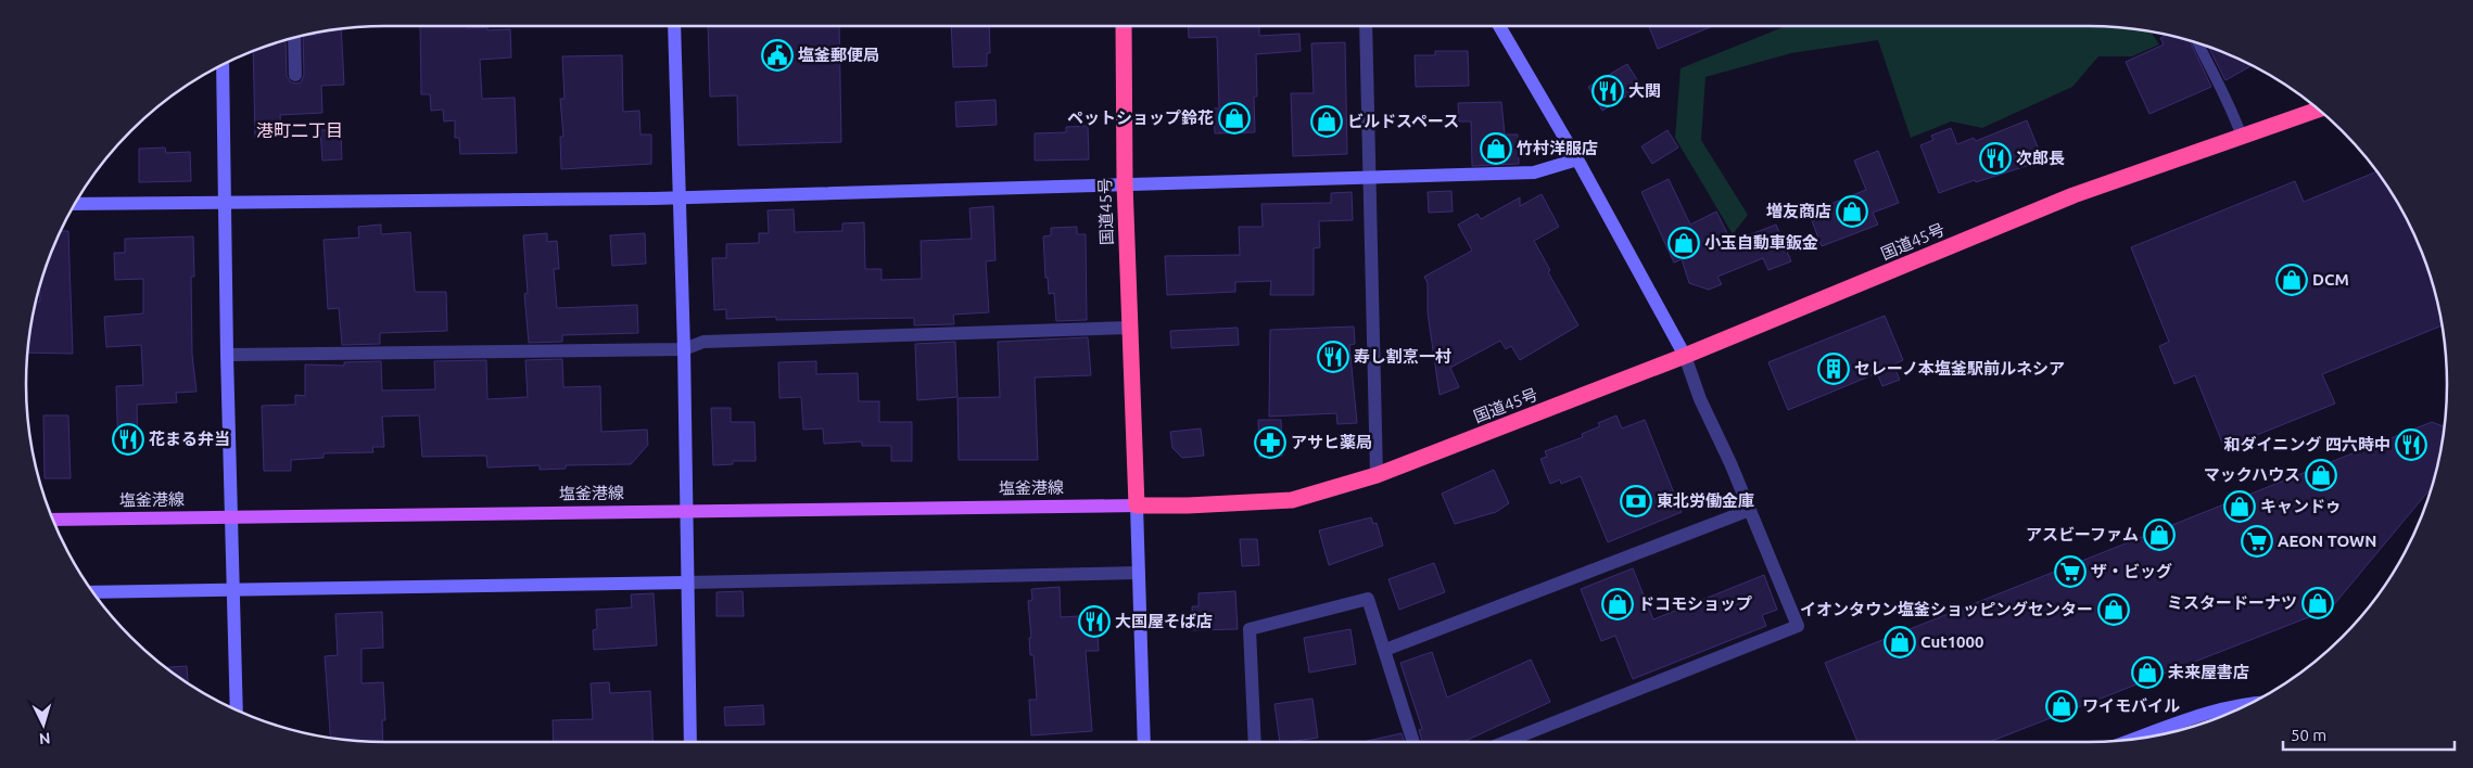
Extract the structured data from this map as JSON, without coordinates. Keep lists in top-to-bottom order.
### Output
{
  "streets": {
    "highway": ["国道45号"],
    "main road": ["塩釜港線"]
  },
  "crossings": [
    ["国道45号", "塩釜港線"]
  ],
  "districts": ["港町二丁目"],
  "places": {
    "public building": ["塩釜郵便局"],
    "restaurant": [
      "大関",
      "次郎長",
      "寿し割烹一村",
      "花まる弁当",
      "和ダイニング 四六時中",
      "大国屋そば店"
    ],
    "shop": [
      "ペットショップ鈴花",
      "ビルドスペース",
      "竹村洋服店",
      "増友商店",
      "小玉自動車鈑金",
      "DCM",
      "マックハウス",
      "キャンドゥ",
      "アスビーファム",
      "ミスタードーナツ",
      "ドコモショップ",
      "イオンタウン塩釜ショッピングセンター",
      "Cut1000",
      "未来屋書店",
      "ワイモバイル"
    ],
    "building": ["セレーノ本塩釜駅前ルネシア"],
    "pharmacy": ["アサヒ薬局"],
    "bank": ["東北労働金庫"],
    "supermarket": ["AEON TOWN", "ザ・ビッグ"]
  },
  "scale_bar": "50 m",
  "north": "bottom"
}
